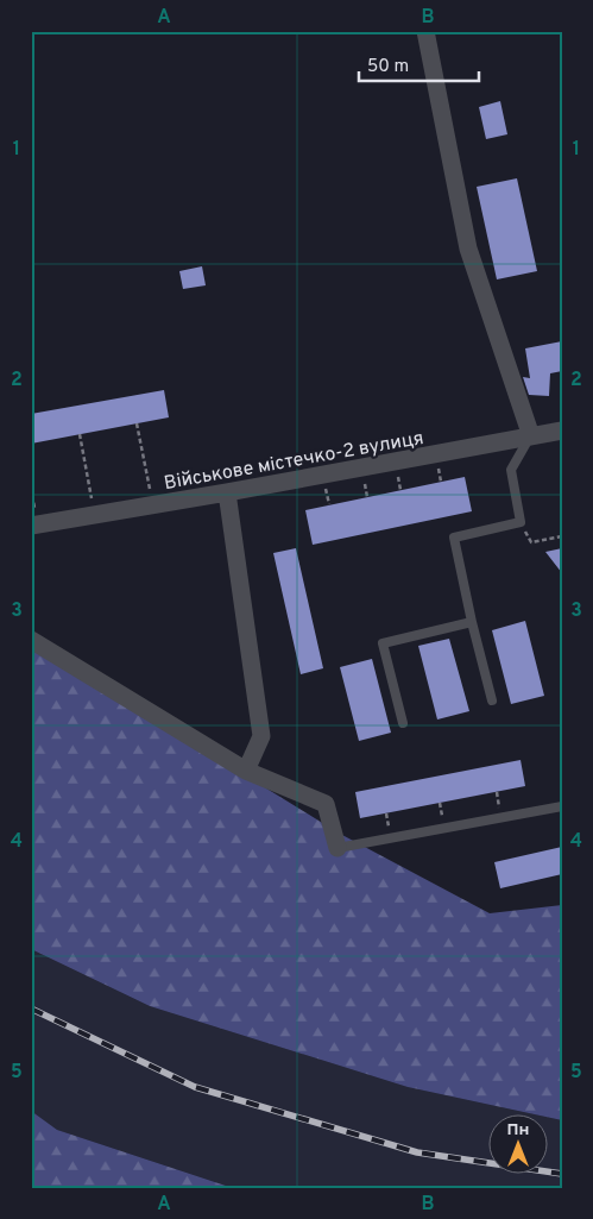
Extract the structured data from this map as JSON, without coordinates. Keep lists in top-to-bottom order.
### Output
{
  "streets": {
    "street": ["Військове містечко-2 вулиця"]
  },
  "scale_bar": "50 m",
  "north": "top",
  "grid": {
    "columns": ["A", "B"],
    "rows": [
      "1",
      "2",
      "3",
      "4",
      "5"
    ]
  }
}
